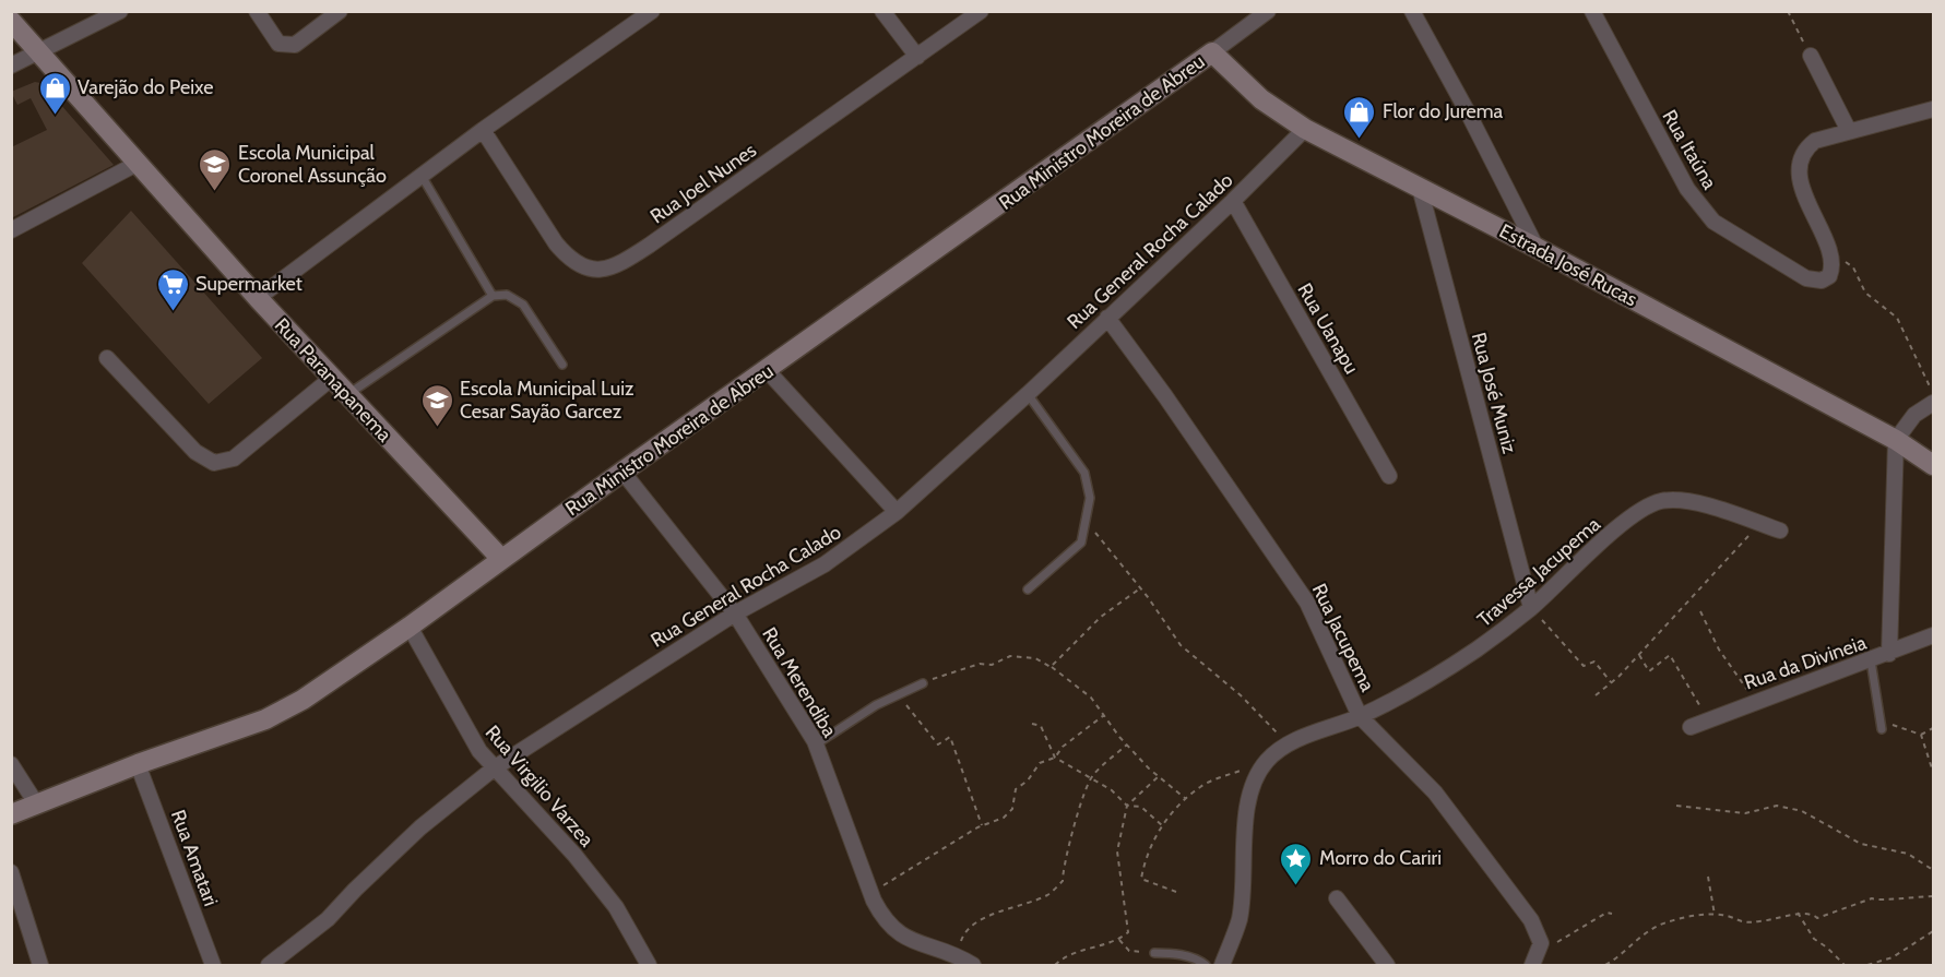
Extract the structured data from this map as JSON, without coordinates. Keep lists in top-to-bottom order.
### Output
{
  "streets": {
    "street": [
      "Rua Ministro Moreira de Abreu",
      "Rua Itaúna",
      "Rua Joel Nunes",
      "Rua General Rocha Calado",
      "Estrada José Rucas",
      "Rua Uanapu",
      "Rua Paranapanema",
      "Rua José Muniz",
      "Travessa Jacupema",
      "Rua Jacupema",
      "Rua da Divineia",
      "Rua Merendiba",
      "Rua Virgilio Varzea",
      "Rua Amatari"
    ]
  },
  "crossings": [
    ["Rua Ministro Moreira de Abreu", "Estrada José Rucas"],
    ["Rua Ministro Moreira de Abreu", "Rua Paranapanema"],
    ["Rua Ministro Moreira de Abreu", "Rua Merendiba"],
    ["Rua Ministro Moreira de Abreu", "Rua Virgilio Varzea"],
    ["Rua Ministro Moreira de Abreu", "Rua Amatari"],
    ["Rua General Rocha Calado", "Estrada José Rucas"],
    ["Rua General Rocha Calado", "Rua Uanapu"],
    ["Rua General Rocha Calado", "Rua Jacupema"],
    ["Rua General Rocha Calado", "Rua Merendiba"],
    ["Rua General Rocha Calado", "Rua Virgilio Varzea"],
    ["Estrada José Rucas", "Rua José Muniz"],
    ["Rua José Muniz", "Travessa Jacupema"],
    ["Travessa Jacupema", "Rua Jacupema"]
  ],
  "places": {
    "shop": ["Varejão do Peixe", "Flor do Jurema"],
    "school or university": ["Escola Municipal Coronel Assunção", "Escola Municipal Luiz Cesar Sayão Garcez"],
    "supermarket": ["Supermarket"],
    "place": ["Morro do Cariri"]
  }
}
